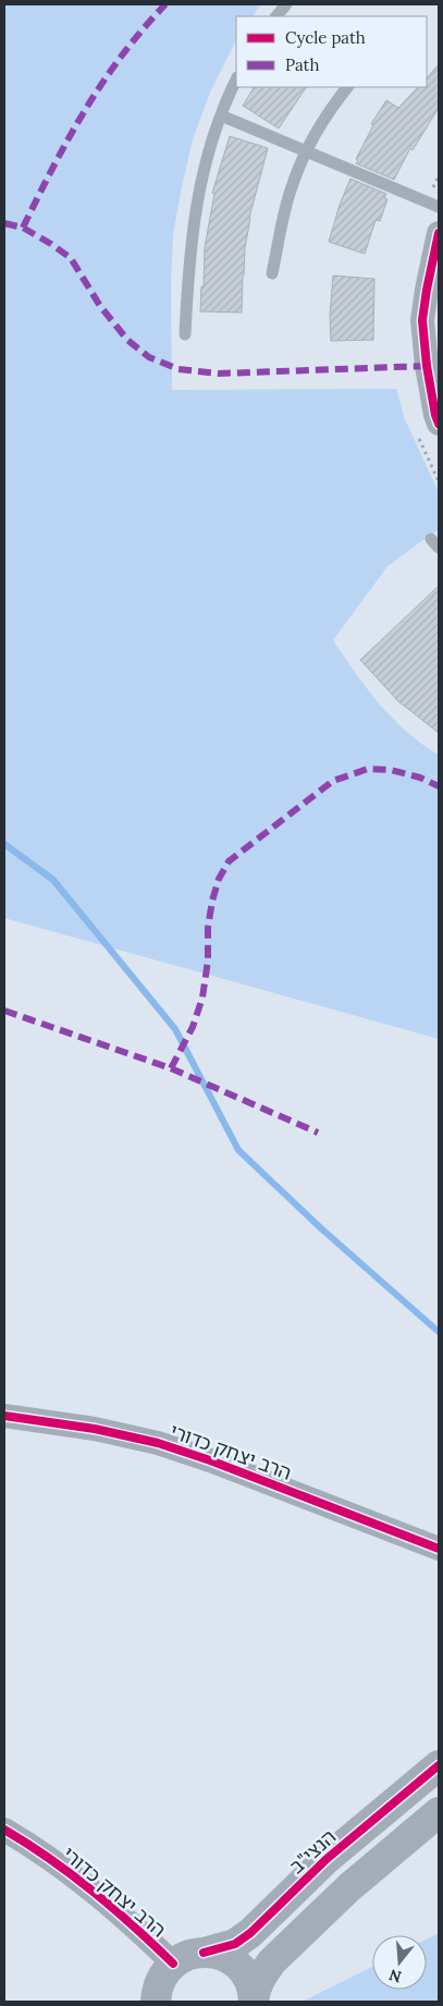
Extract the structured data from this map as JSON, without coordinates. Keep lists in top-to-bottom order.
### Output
{
  "streets": {
    "street": ["הרב יצחק כדורי", "הנצי\"ב"]
  },
  "crossings": [
    ["הרב יצחק כדורי", "הנצי\"ב"]
  ],
  "legend": ["Cycle path", "Path"],
  "north": "bottom"
}
